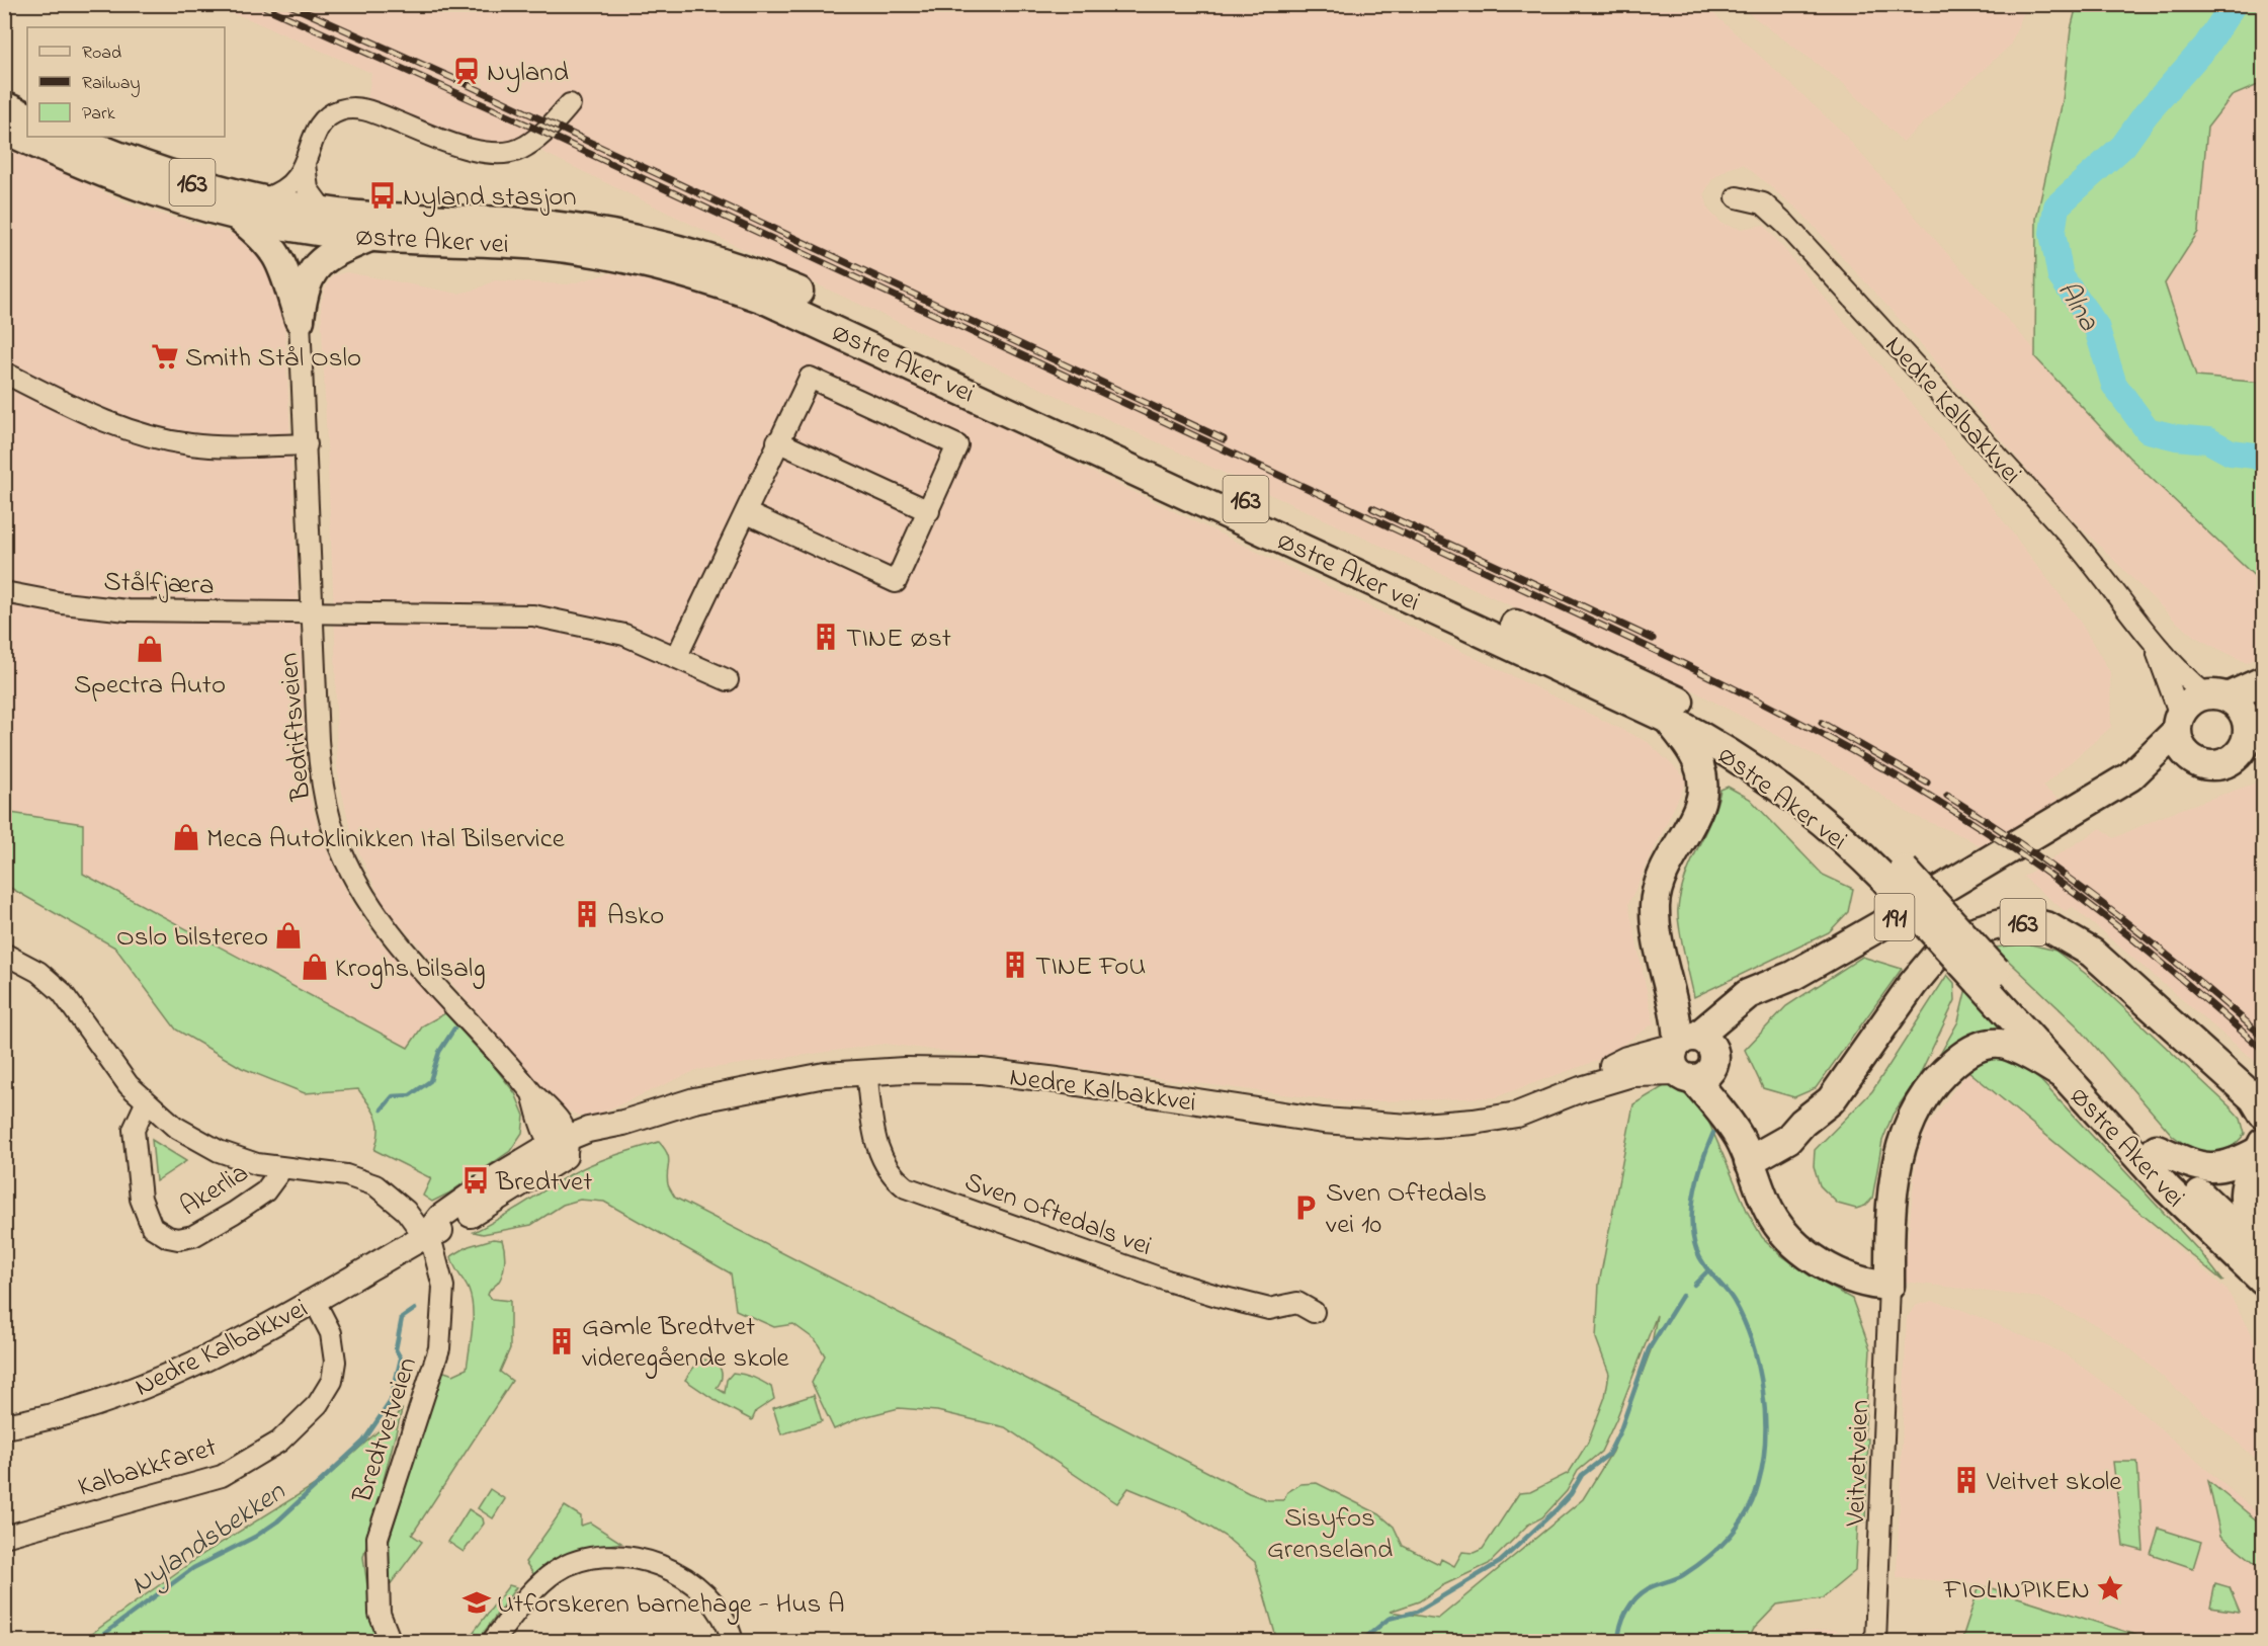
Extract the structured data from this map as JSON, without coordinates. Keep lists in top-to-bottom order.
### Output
{
  "streets": {
    "highway": [
      "163",
      "Østre Aker vei",
      "Nedre Kalbakkvei",
      "191"
    ],
    "street": [
      "Stålfjæra",
      "Bedriftsveien",
      "Akerlia",
      "Sven Oftedals vei",
      "Bredtvetveien",
      "Veitvetveien",
      "Kalbakkfaret"
    ]
  },
  "crossings": [
    ["163", "Østre Aker vei"],
    ["163", "Veitvetveien"],
    ["Nedre Kalbakkvei", "Bedriftsveien"],
    ["Nedre Kalbakkvei", "Akerlia"],
    ["Nedre Kalbakkvei", "Sven Oftedals vei"],
    ["Nedre Kalbakkvei", "Bredtvetveien"],
    ["Nedre Kalbakkvei", "Kalbakkfaret"],
    ["Stålfjæra", "Bedriftsveien"],
    ["Akerlia", "Bredtvetveien"]
  ],
  "water": ["Alna", "Nylandsbekken"],
  "parks": ["Sisyfos Grenseland"],
  "places": {
    "station": ["Nyland"],
    "bus stop": ["Nyland stasjon", "Bredtvet"],
    "supermarket": ["Smith Stål Oslo"],
    "building": [
      "TINE Øst",
      "Asko",
      "TINE FoU",
      "Gamle Bredtvet videregående skole",
      "Veitvet skole"
    ],
    "shop": [
      "Spectra Auto",
      "Meca Autoklinikken Ital Bilservice",
      "Oslo bilstereo",
      "Kroghs bilsalg"
    ],
    "parking": ["Sven Oftedals vei 10"],
    "place": ["FIOLINPIKEN"],
    "school or university": ["Utforskeren barnehage - Hus A"]
  },
  "legend": ["Road", "Railway", "Park"]
}
